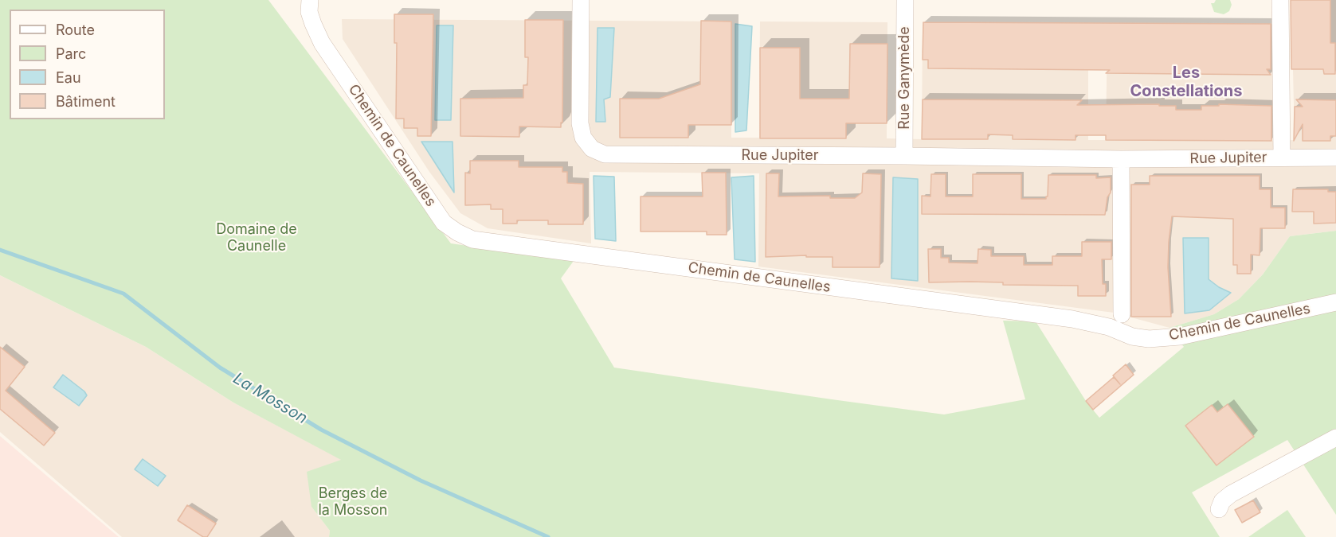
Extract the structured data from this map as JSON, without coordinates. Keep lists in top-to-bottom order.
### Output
{
  "streets": {
    "street": ["Rue Ganymède", "Chemin de Caunelles", "Rue Jupiter"]
  },
  "crossings": [
    ["Rue Ganymède", "Rue Jupiter"]
  ],
  "districts": ["Les Constellations"],
  "water": ["La Mosson"],
  "parks": ["Domaine de Caunelle", "Berges de la Mosson"],
  "legend": [
    "Route",
    "Parc",
    "Eau",
    "Bâtiment"
  ]
}
